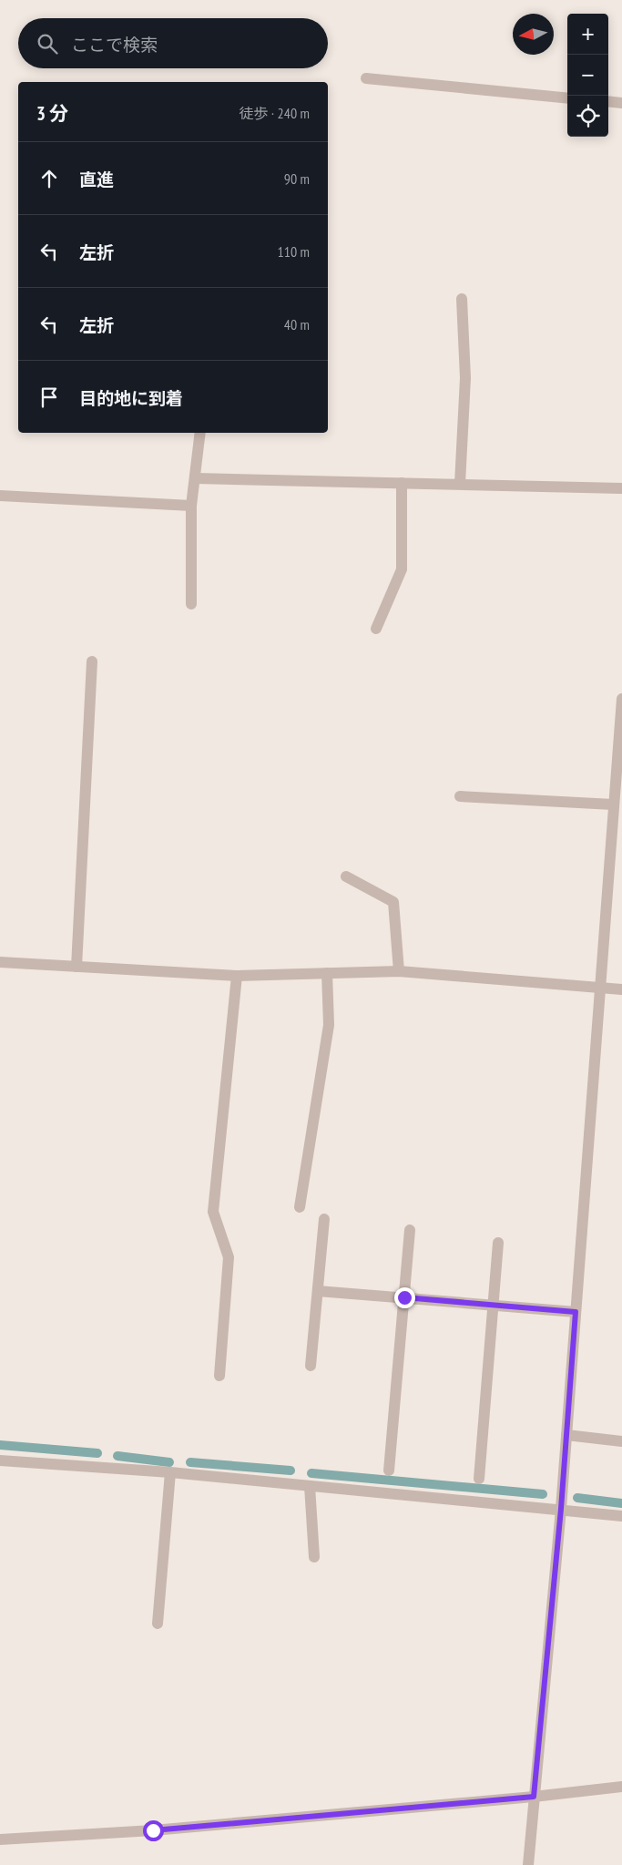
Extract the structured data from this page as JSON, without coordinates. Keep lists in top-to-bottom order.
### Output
{
  "north": "left",
  "page": {
    "map_buttons": ["+", "−"],
    "search": "ここで検索",
    "heading": ["3 分", "徒歩 · 240 m"],
    "list": [
      ["直進", "90 m"],
      ["左折", "110 m"],
      ["左折", "40 m"],
      "目的地に到着"
    ]
  }
}
